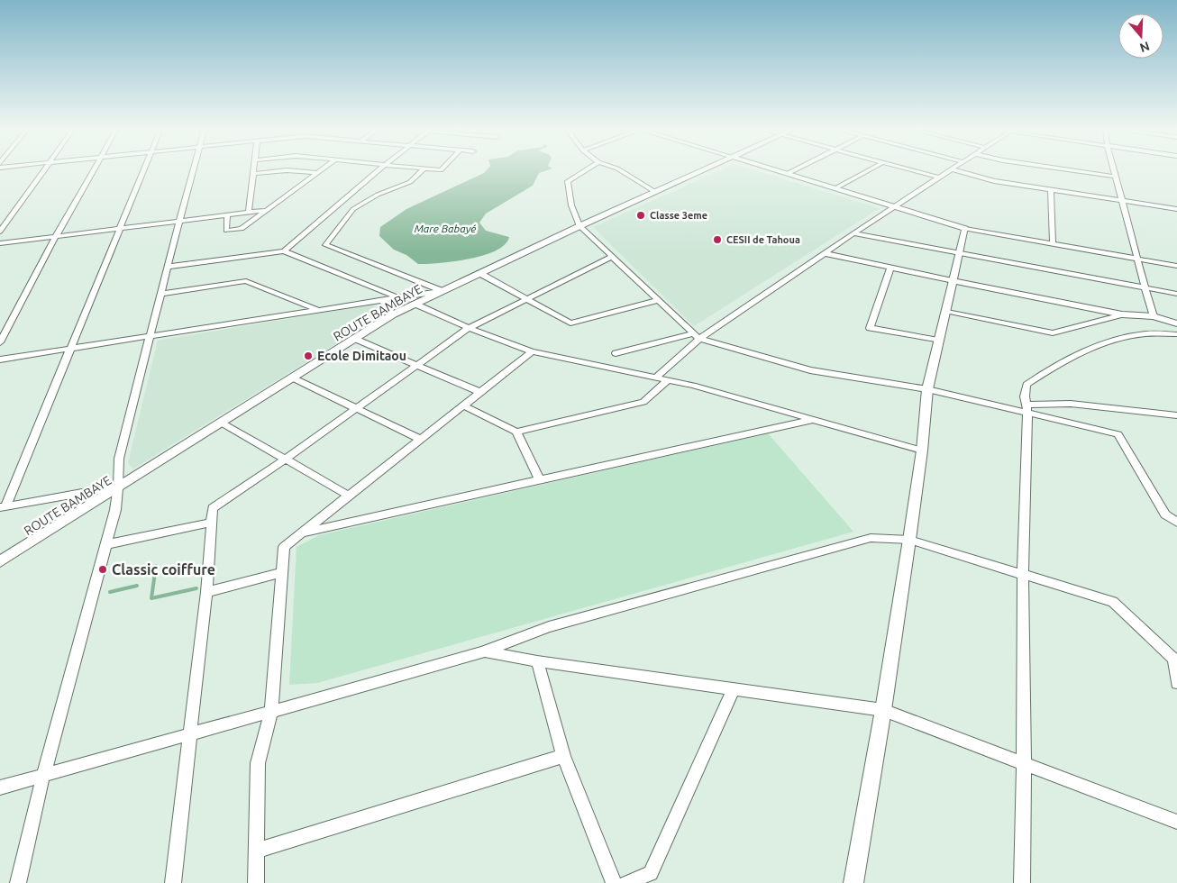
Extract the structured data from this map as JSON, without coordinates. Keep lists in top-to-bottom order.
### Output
{
  "streets": {
    "street": ["ROUTE BAMBAYE"]
  },
  "water": ["Mare Babayé"],
  "places": [
    "Classe 3eme",
    "CESII de Tahoua",
    "Ecole Dimitaou",
    "Classic coiffure"
  ],
  "north": "bottom"
}
